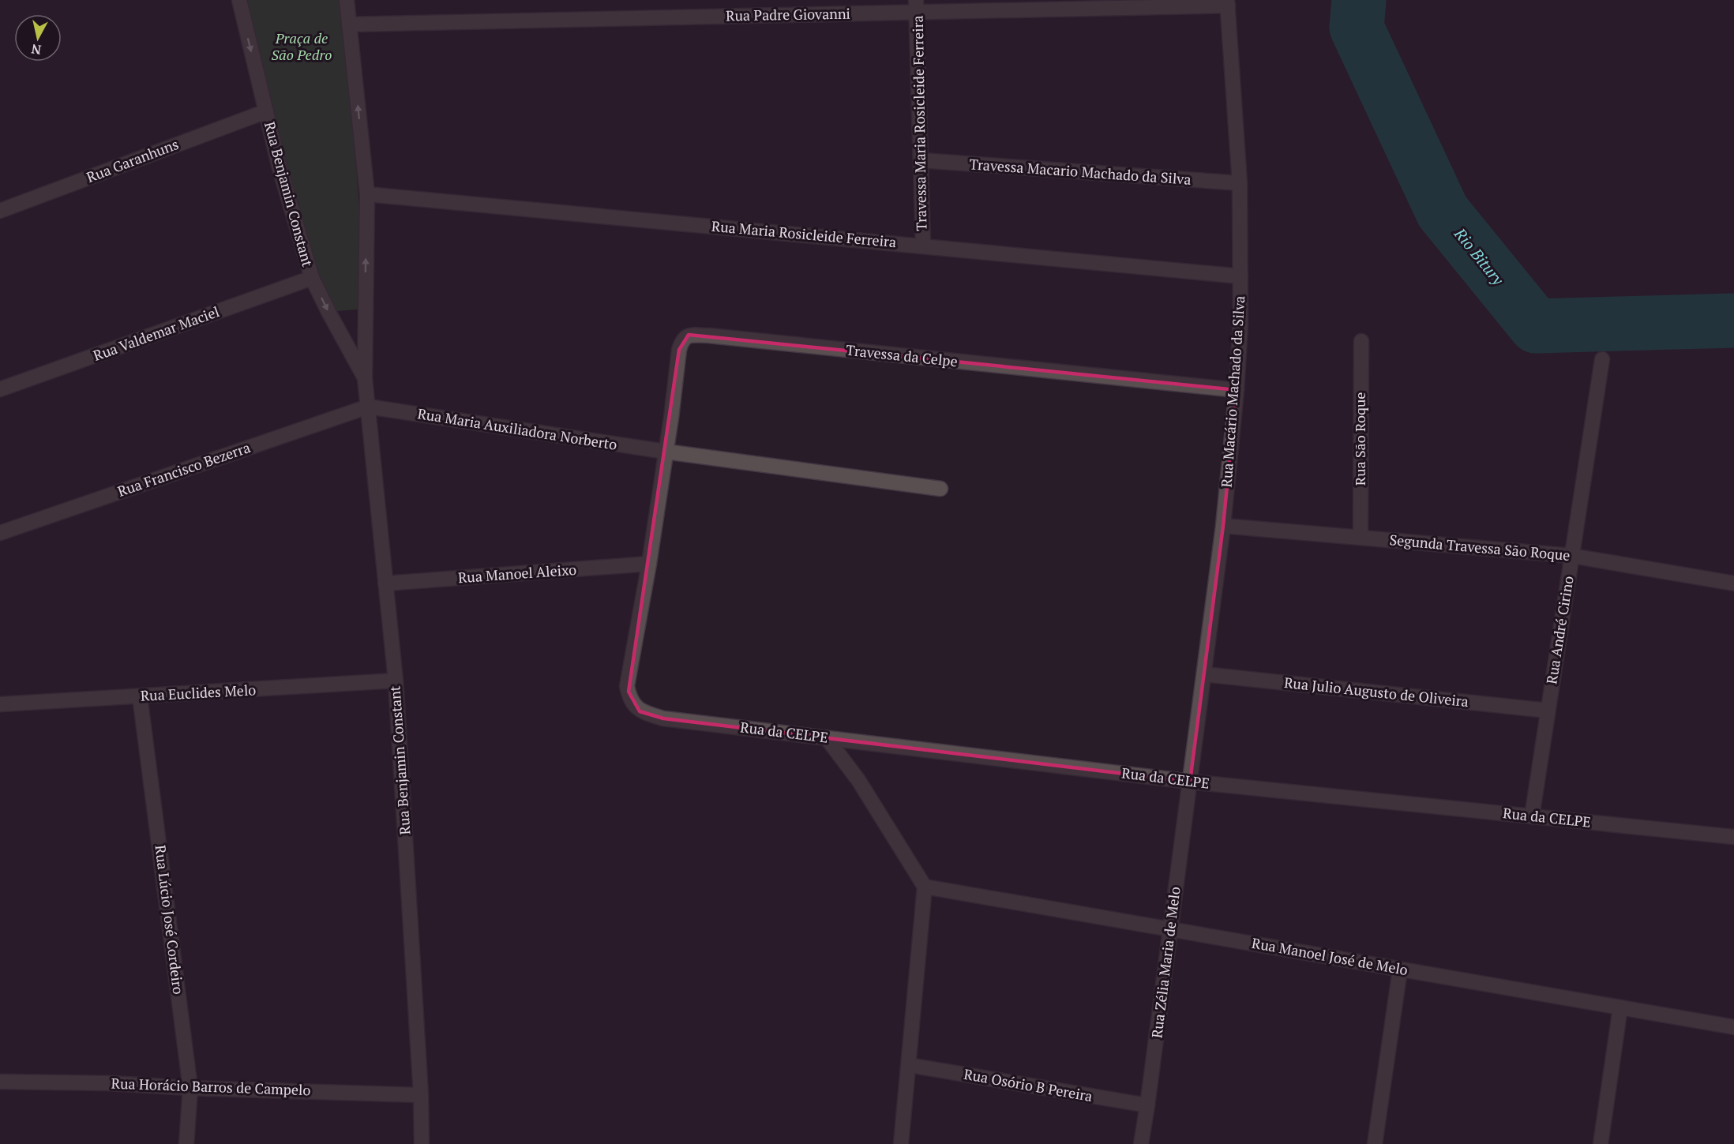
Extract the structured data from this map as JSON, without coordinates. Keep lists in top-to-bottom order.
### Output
{
  "streets": {
    "street": [
      "Rua Padre Giovanni",
      "Travessa Maria Rosicleide Ferreira",
      "Rua Garanhuns",
      "Travessa Macario Machado da Silva",
      "Rua Benjamin Constant",
      "Rua Maria Rosicleide Ferreira",
      "Rua Valdemar Maciel",
      "Travessa da Celpe",
      "Rua Macário Machado da Silva",
      "Rua Maria Auxiliadora Norberto",
      "Rua São Roque",
      "Rua Francisco Bezerra",
      "Segunda Travessa São Roque",
      "Rua Manoel Aleixo",
      "Rua André Cirino",
      "Rua Julio Augusto de Oliveira",
      "Rua Euclides Melo",
      "Rua da CELPE",
      "Rua Lúcio José Cordeiro",
      "Rua Manoel José de Melo",
      "Rua Zélia Maria de Melo",
      "Rua Osório B Pereira",
      "Rua Horácio Barros de Campelo"
    ]
  },
  "crossings": [
    ["Rua Padre Giovanni", "Travessa Maria Rosicleide Ferreira"],
    ["Rua Padre Giovanni", "Rua Benjamin Constant"],
    ["Rua Padre Giovanni", "Rua Macário Machado da Silva"],
    ["Travessa Maria Rosicleide Ferreira", "Travessa Macario Machado da Silva"],
    ["Travessa Maria Rosicleide Ferreira", "Rua Maria Rosicleide Ferreira"],
    ["Rua Garanhuns", "Rua Benjamin Constant"],
    ["Travessa Macario Machado da Silva", "Rua Macário Machado da Silva"],
    ["Rua Benjamin Constant", "Rua Maria Rosicleide Ferreira"],
    ["Rua Benjamin Constant", "Rua Valdemar Maciel"],
    ["Rua Benjamin Constant", "Rua Maria Auxiliadora Norberto"],
    ["Rua Benjamin Constant", "Rua Francisco Bezerra"],
    ["Rua Benjamin Constant", "Rua Manoel Aleixo"],
    ["Rua Benjamin Constant", "Rua Euclides Melo"],
    ["Rua Benjamin Constant", "Rua Horácio Barros de Campelo"],
    ["Rua Maria Rosicleide Ferreira", "Rua Macário Machado da Silva"],
    ["Travessa da Celpe", "Rua Macário Machado da Silva"],
    ["Travessa da Celpe", "Rua Maria Auxiliadora Norberto"],
    ["Travessa da Celpe", "Rua da CELPE"],
    ["Rua Macário Machado da Silva", "Segunda Travessa São Roque"],
    ["Rua Macário Machado da Silva", "Rua Julio Augusto de Oliveira"],
    ["Rua Macário Machado da Silva", "Rua da CELPE"],
    ["Rua Macário Machado da Silva", "Rua Zélia Maria de Melo"],
    ["Rua Maria Auxiliadora Norberto", "Rua Francisco Bezerra"],
    ["Rua Maria Auxiliadora Norberto", "Rua da CELPE"],
    ["Rua São Roque", "Segunda Travessa São Roque"],
    ["Segunda Travessa São Roque", "Rua André Cirino"],
    ["Rua Manoel Aleixo", "Rua da CELPE"],
    ["Rua André Cirino", "Rua Julio Augusto de Oliveira"],
    ["Rua André Cirino", "Rua da CELPE"],
    ["Rua Euclides Melo", "Rua Lúcio José Cordeiro"],
    ["Rua da CELPE", "Rua Zélia Maria de Melo"],
    ["Rua Lúcio José Cordeiro", "Rua Horácio Barros de Campelo"],
    ["Rua Manoel José de Melo", "Rua Zélia Maria de Melo"],
    ["Rua Zélia Maria de Melo", "Rua Osório B Pereira"]
  ],
  "water": ["Rio Bitury"],
  "parks": ["Praça de São Pedro"],
  "north": "bottom"
}
